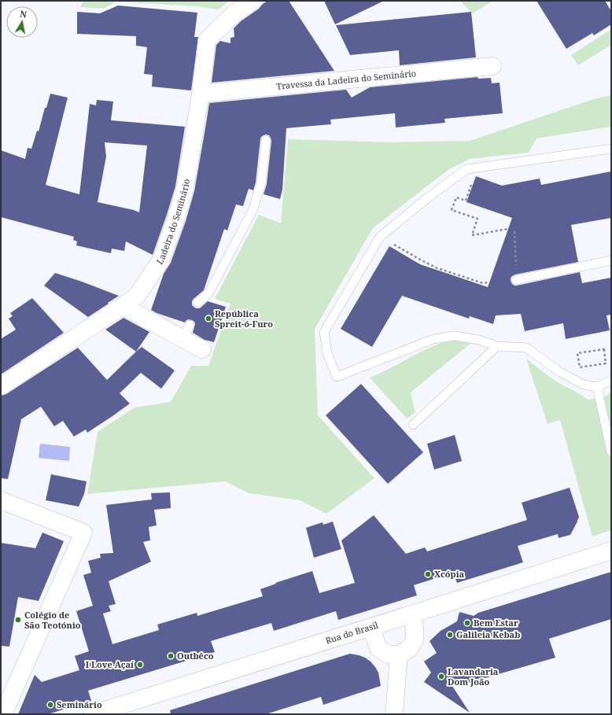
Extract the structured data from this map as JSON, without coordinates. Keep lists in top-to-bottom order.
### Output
{
  "streets": {
    "street": ["Travessa da Ladeira do Seminário", "Ladeira do Seminário", "Rua do Brasil"]
  },
  "crossings": [
    ["Travessa da Ladeira do Seminário", "Ladeira do Seminário"]
  ],
  "places": [
    "República Spreit-ó-Furo",
    "Xcópia",
    "Colégio de São Teotónio",
    "Bem Estar",
    "Galileia Kebab",
    "Outbêco",
    "I Love Açaí",
    "Lavandaria Dom João",
    "Seminário"
  ],
  "north": "top"
}
